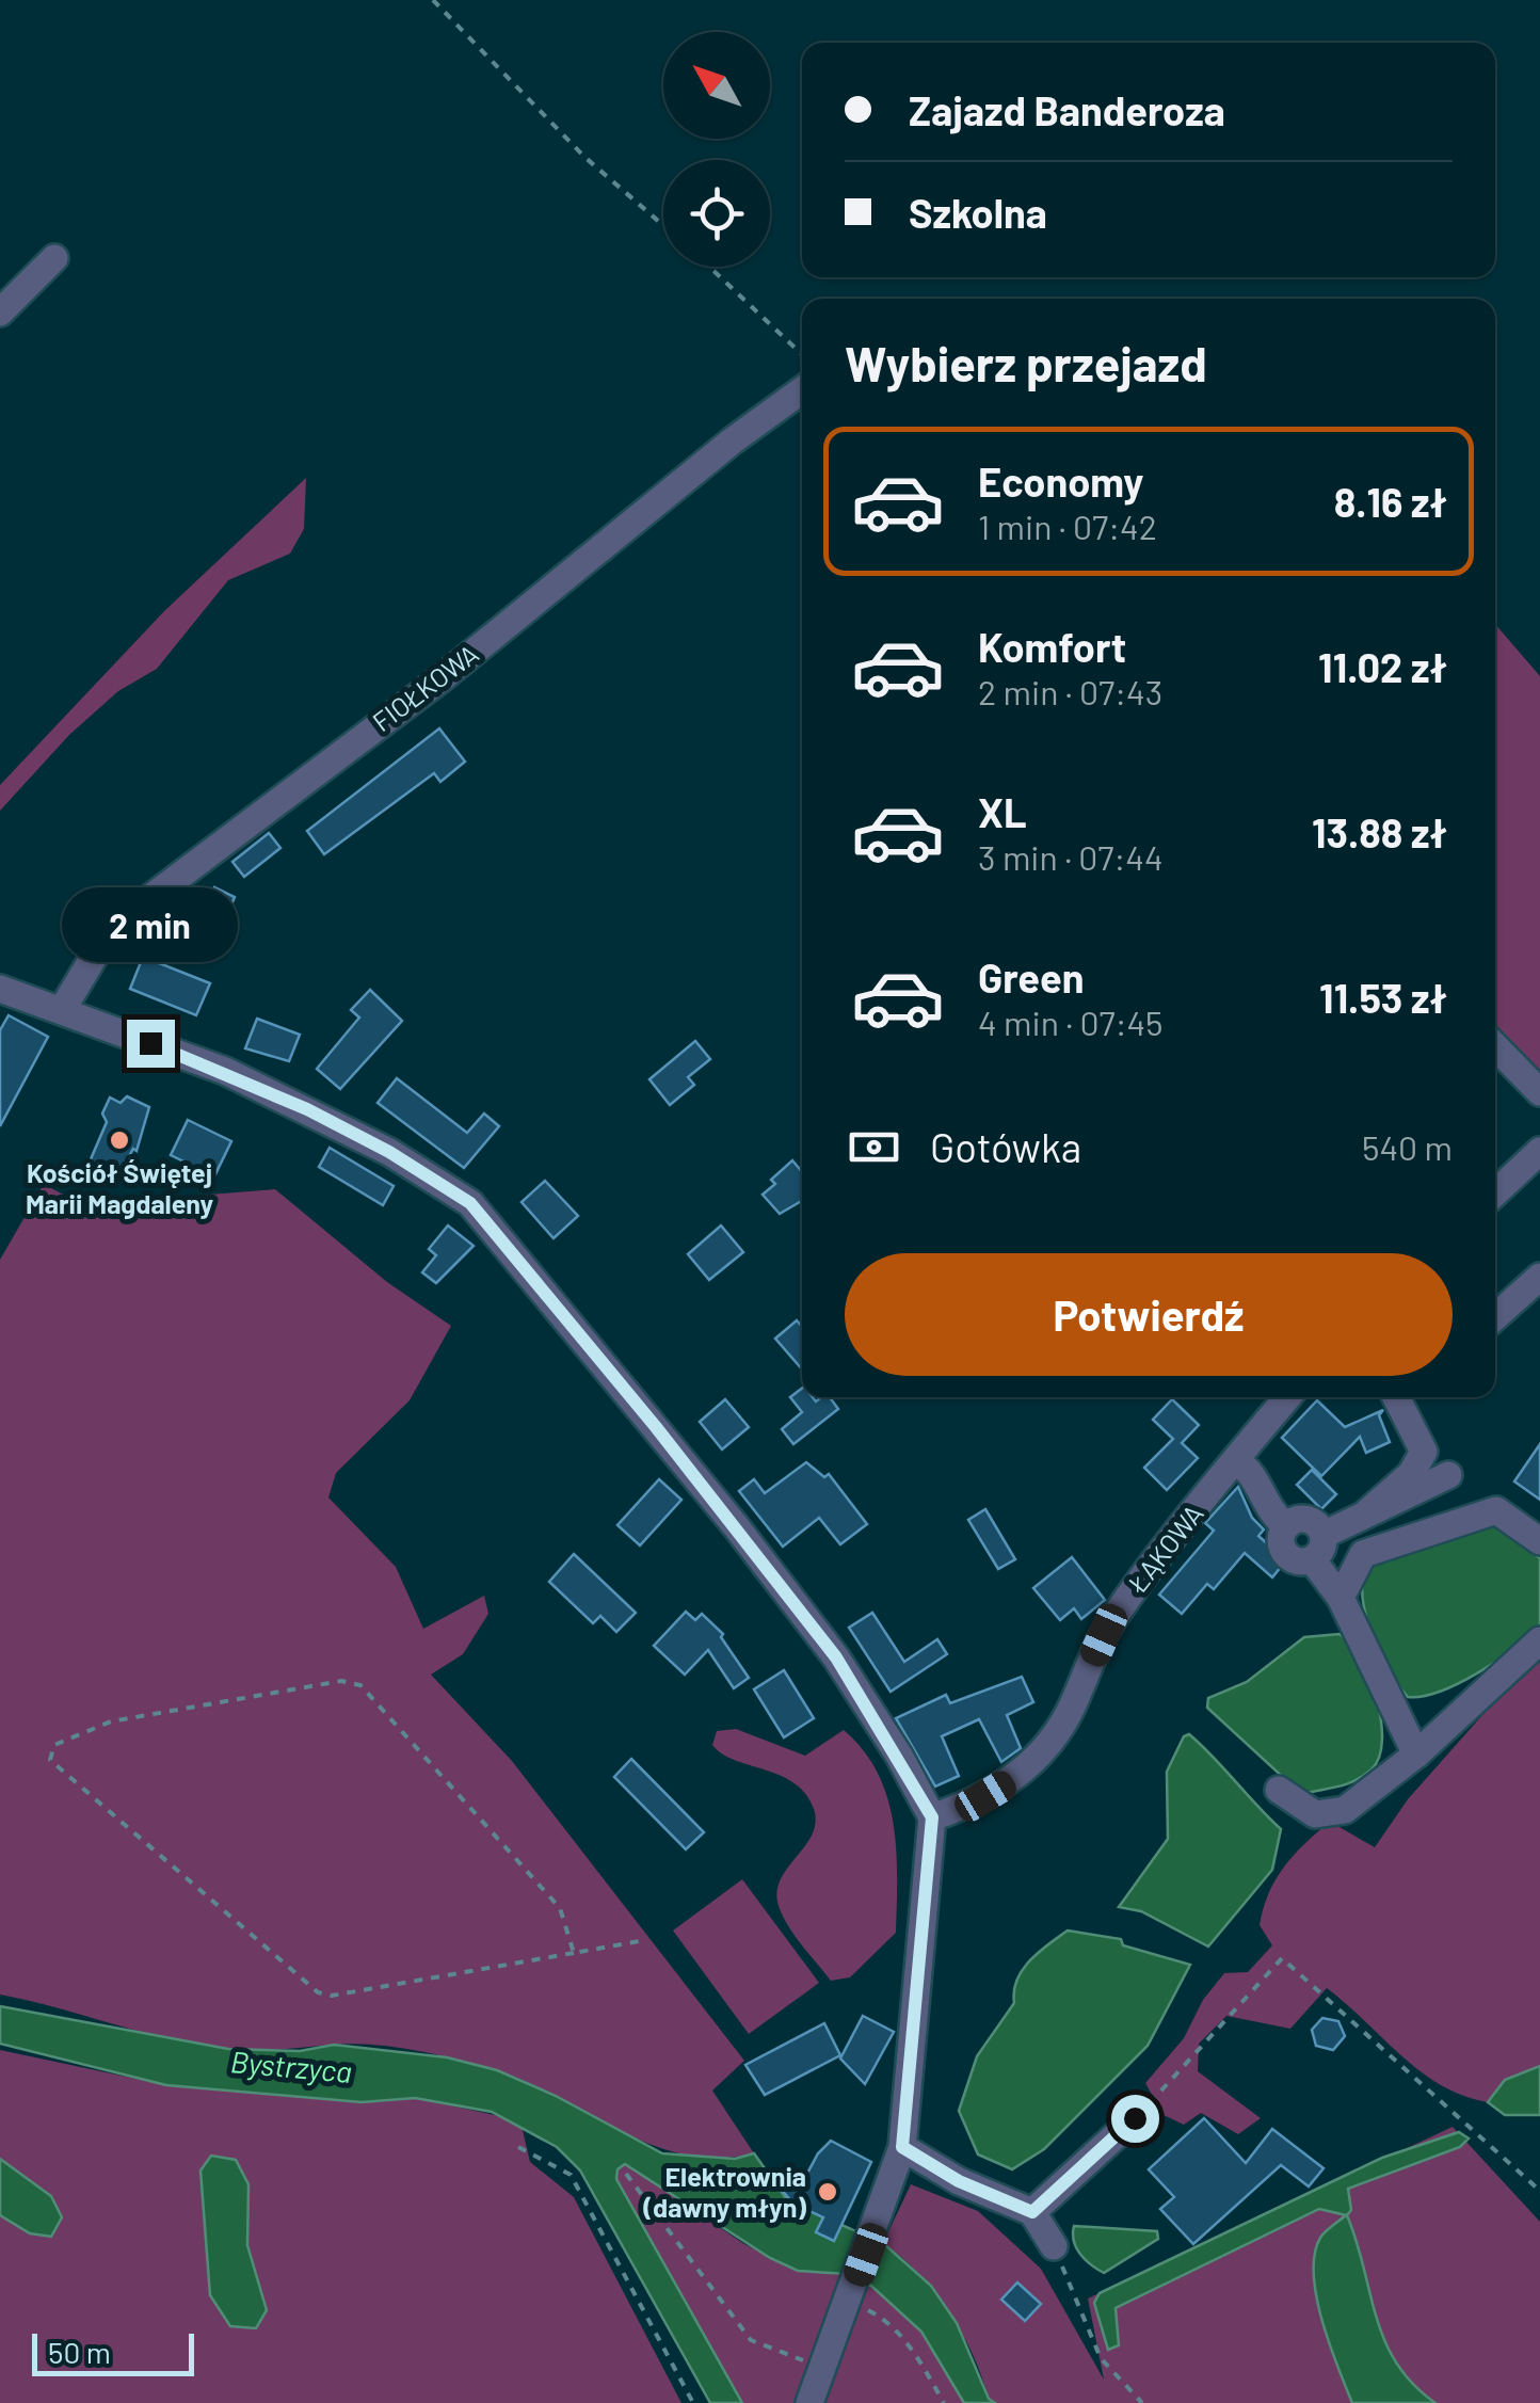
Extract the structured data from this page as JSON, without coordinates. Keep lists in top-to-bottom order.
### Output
{
  "streets": {
    "street": ["FIOŁKOWA", "ŁĄKOWA"]
  },
  "water": ["Bystrzyca"],
  "places": ["Kościół Świętej Marii Magdaleny", "Elektrownia (dawny młyn)"],
  "scale_bar": "50 m",
  "north": "top left",
  "page": {
    "banner": ["Zajazd Banderoza", "Szkolna"],
    "heading": "Wybierz przejazd",
    "list": [
      {
        "name": "Economy",
        "note": "1 min · 07:42",
        "value": "8.16 zł"
      },
      {
        "name": "Komfort",
        "note": "2 min · 07:43",
        "value": "11.02 zł"
      },
      {
        "name": "XL",
        "note": "3 min · 07:44",
        "value": "13.88 zł"
      },
      {
        "name": "Green",
        "note": "4 min · 07:45",
        "value": "11.53 zł"
      }
    ],
    "bubble": "2 min",
    "pay": ["Gotówka", "540 m"],
    "buttons": "Potwierdź",
    "scale": "50 m"
  }
}
